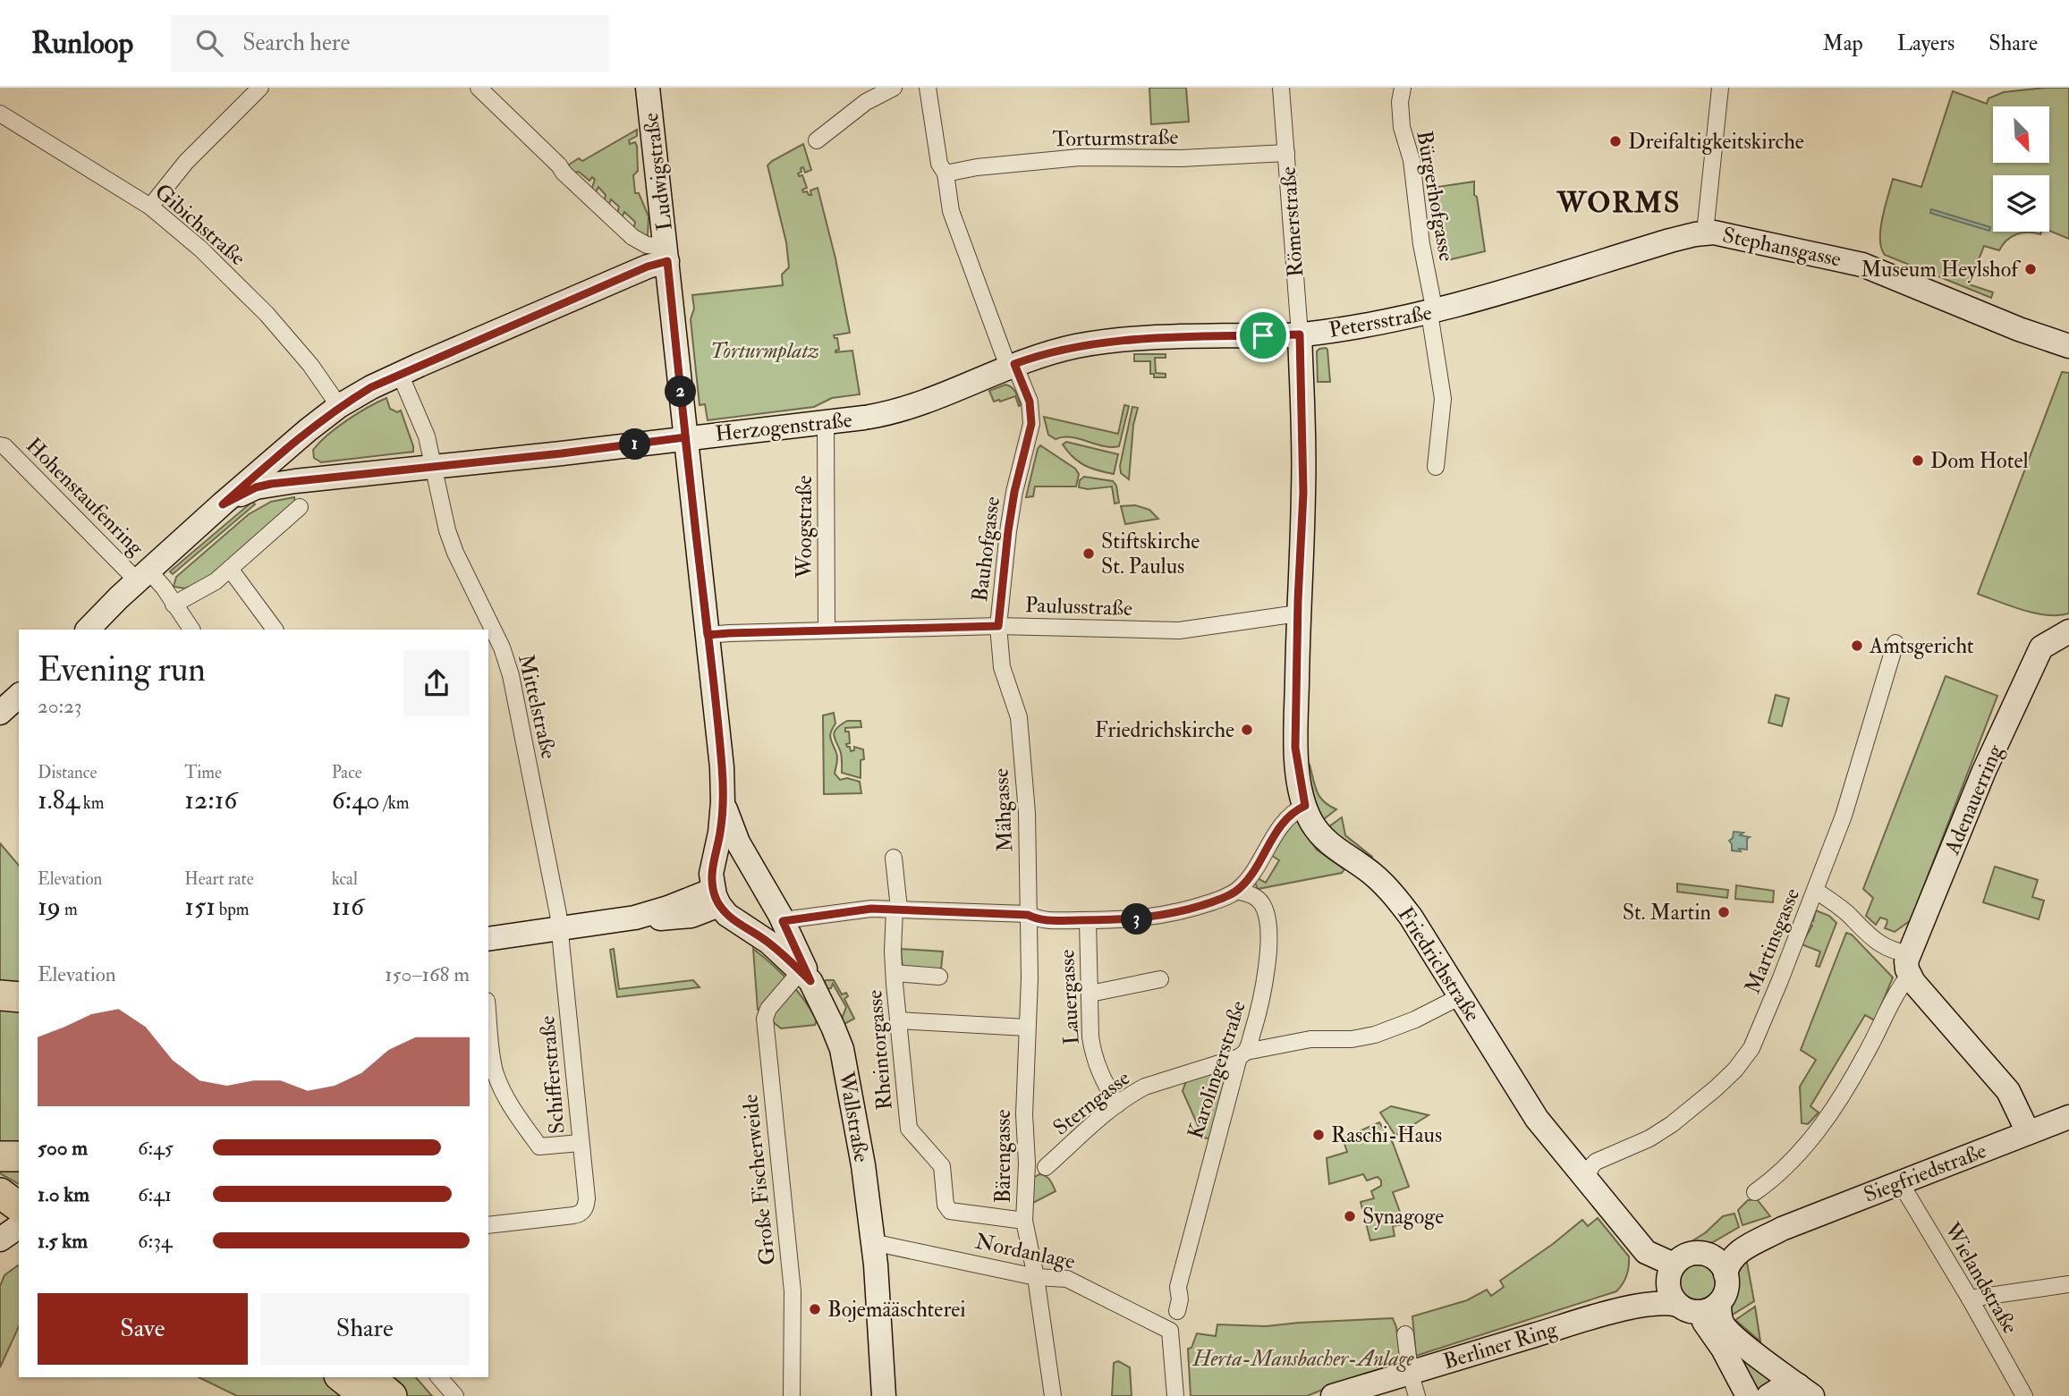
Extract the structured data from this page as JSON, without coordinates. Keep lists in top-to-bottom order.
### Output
{
  "streets": {
    "main road": [
      "Ludwigstraße",
      "Römerstraße",
      "Stephansgasse",
      "Petersstraße",
      "Herzogenstraße",
      "Adenauerring",
      "Friedrichstraße",
      "Wallstraße",
      "Siegfriedstraße",
      "Berliner Ring"
    ],
    "street": [
      "Torturmstraße",
      "Bürgerhofgasse",
      "Gibichstraße",
      "Hohenstaufenring",
      "Woogstraße",
      "Bauhofgasse",
      "Paulusstraße",
      "Mittelstraße",
      "Mähgasse",
      "Martinsgasse",
      "Lauergasse",
      "Rheintorgasse",
      "Karolingerstraße",
      "Schifferstraße",
      "Sterngasse",
      "Bärengasse",
      "Große Fischerweide",
      "Nordanlage",
      "Wielandstraße"
    ]
  },
  "crossings": [
    ["Torturmstraße", "Römerstraße"],
    ["Torturmstraße", "Bauhofgasse"],
    ["Ludwigstraße", "Herzogenstraße"],
    ["Ludwigstraße", "Paulusstraße"],
    ["Ludwigstraße", "Wallstraße"],
    ["Bürgerhofgasse", "Petersstraße"],
    ["Römerstraße", "Petersstraße"],
    ["Römerstraße", "Paulusstraße"],
    ["Römerstraße", "Friedrichstraße"],
    ["Stephansgasse", "Petersstraße"],
    ["Petersstraße", "Herzogenstraße"],
    ["Petersstraße", "Bauhofgasse"],
    ["Herzogenstraße", "Woogstraße"],
    ["Herzogenstraße", "Mittelstraße"],
    ["Woogstraße", "Paulusstraße"],
    ["Bauhofgasse", "Paulusstraße"],
    ["Bauhofgasse", "Mähgasse"],
    ["Mittelstraße", "Schifferstraße"],
    ["Mähgasse", "Bärengasse"],
    ["Martinsgasse", "Friedrichstraße"],
    ["Friedrichstraße", "Sterngasse"],
    ["Friedrichstraße", "Siegfriedstraße"],
    ["Friedrichstraße", "Berliner Ring"],
    ["Lauergasse", "Sterngasse"],
    ["Rheintorgasse", "Bärengasse"],
    ["Karolingerstraße", "Sterngasse"],
    ["Karolingerstraße", "Nordanlage"],
    ["Wallstraße", "Große Fischerweide"],
    ["Wallstraße", "Nordanlage"],
    ["Bärengasse", "Nordanlage"],
    ["Siegfriedstraße", "Wielandstraße"],
    ["Siegfriedstraße", "Berliner Ring"]
  ],
  "districts": ["WORMS"],
  "parks": ["Torturmplatz", "Herta-Mansbacher-Anlage"],
  "places": [
    "Dreifaltigkeitskirche",
    "Museum Heylshof",
    "Dom Hotel",
    "Stiftskirche St. Paulus",
    "Amtsgericht",
    "Friedrichskirche",
    "St. Martin",
    "Raschi-Haus",
    "Synagoge",
    "Bojemääschterei"
  ],
  "north": "bottom right",
  "page": {
    "header": "Runloop",
    "search": "Search here",
    "nav": ["Map", "Layers", "Share"],
    "pins": ["2", "1", "3"],
    "heading": ["Evening run", "20:23"],
    "stats": [
      ["Distance", "1.84 km"],
      ["Time", "12:16"],
      ["Pace", "6:40 /km"],
      ["Elevation", "19 m"],
      ["Heart rate", "151 bpm"],
      ["kcal", "116"]
    ],
    "chart": ["Elevation", "150–168 m"],
    "list": [
      {
        "name": "500 m",
        "note": "6:45"
      },
      {
        "name": "1.0 km",
        "note": "6:41"
      },
      {
        "name": "1.5 km",
        "note": "6:34"
      }
    ],
    "buttons": ["Save", "Share"]
  }
}
